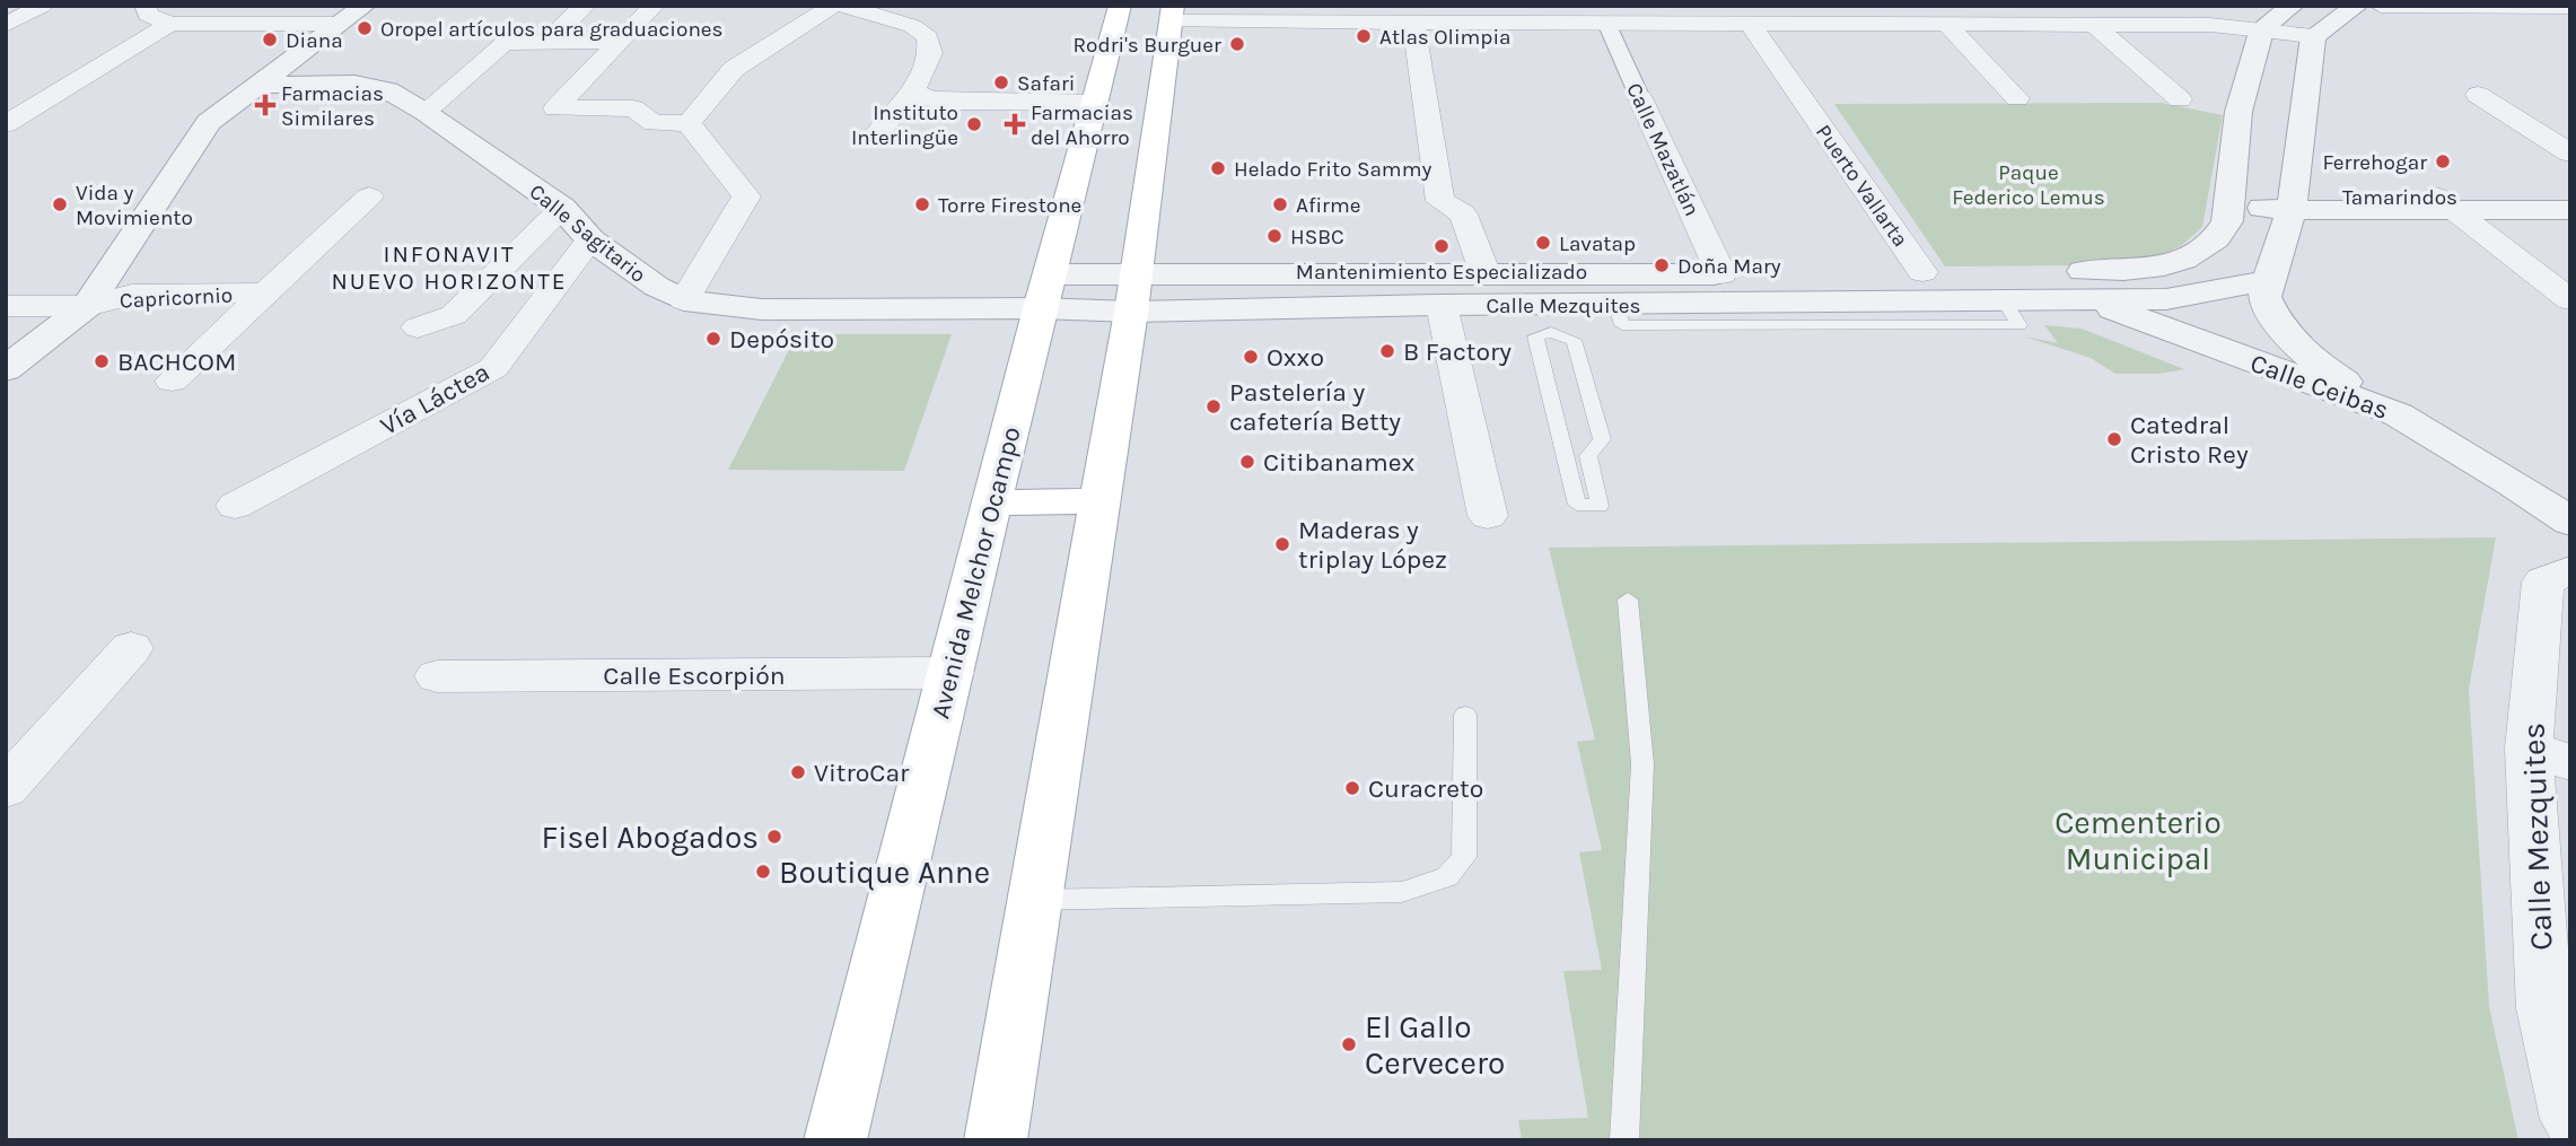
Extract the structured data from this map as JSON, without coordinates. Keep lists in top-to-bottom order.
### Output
{
  "streets": {
    "main road": ["Avenida Melchor Ocampo"],
    "street": [
      "Calle Mazatlán",
      "Puerto Vallarta",
      "Tamarindos",
      "Calle Sagitario",
      "Capricornio",
      "Calle Mezquites",
      "Calle Ceibas",
      "Vía Láctea",
      "Calle Escorpión"
    ]
  },
  "crossings": [
    ["Calle Mazatlán", "Calle Mezquites"],
    ["Puerto Vallarta", "Calle Mezquites"],
    ["Tamarindos", "Calle Mezquites"],
    ["Calle Sagitario", "Calle Mezquites"],
    ["Calle Sagitario", "Vía Láctea"],
    ["Calle Sagitario", "Avenida Melchor Ocampo"],
    ["Calle Mezquites", "Calle Ceibas"],
    ["Calle Mezquites", "Avenida Melchor Ocampo"],
    ["Avenida Melchor Ocampo", "Calle Escorpión"]
  ],
  "districts": ["INFONAVIT NUEVO HORIZONTE"],
  "parks": ["Paque Federico Lemus", "Cementerio Municipal"],
  "places": {
    "other": [
      "Oropel artículos para graduaciones",
      "Atlas Olimpia",
      "Diana",
      "Rodri's Burguer",
      "Safari",
      "Instituto Interlingüe",
      "Ferrehogar",
      "Helado Frito Sammy",
      "Vida y Movimiento",
      "Torre Firestone",
      "Afirme",
      "HSBC",
      "Lavatap",
      "Mantenimiento Especializado",
      "Doña Mary",
      "Depósito",
      "B Factory",
      "Oxxo",
      "BACHCOM",
      "Pastelería y cafetería Betty",
      "Catedral Cristo Rey",
      "Citibanamex",
      "Maderas y triplay López",
      "VitroCar",
      "Curacreto",
      "Fisel Abogados",
      "Boutique Anne",
      "El Gallo Cervecero"
    ],
    "health": ["Farmacias Similares", "Farmacias del Ahorro"]
  }
}
